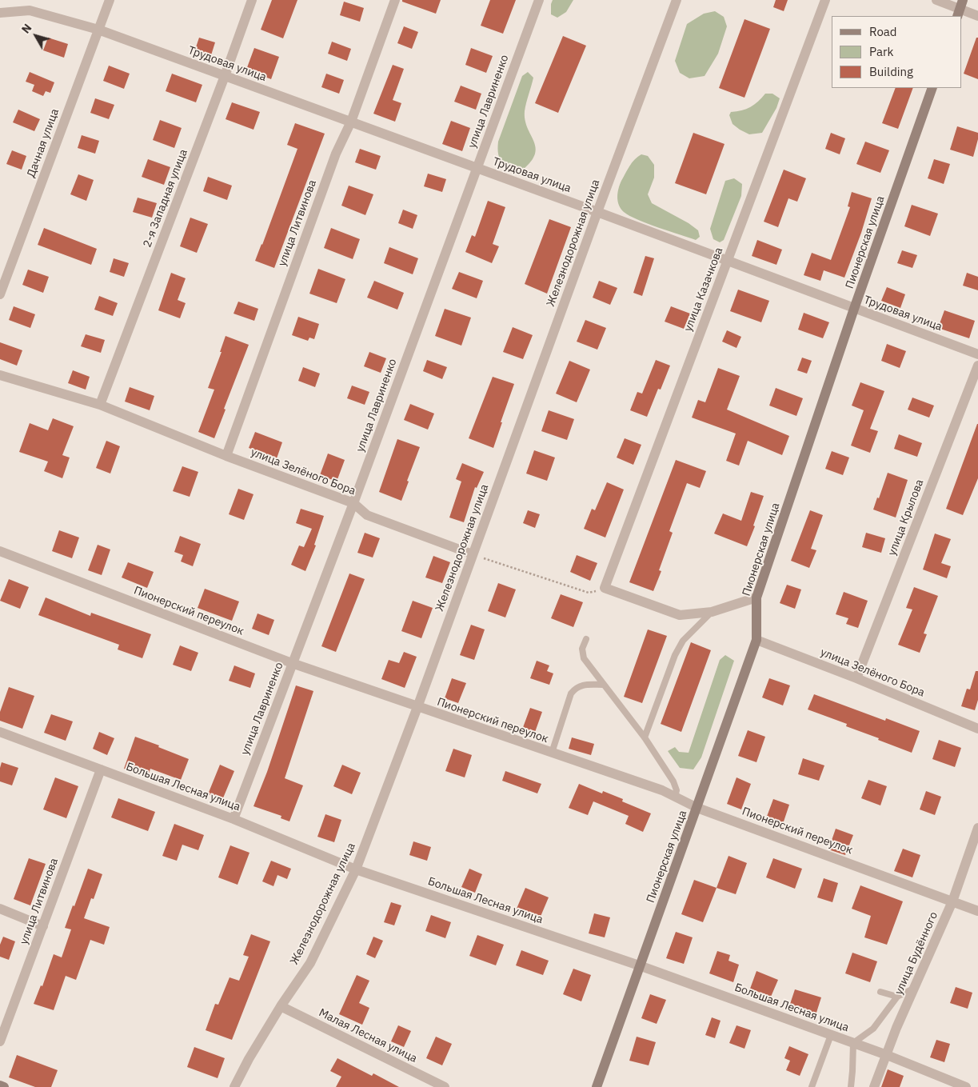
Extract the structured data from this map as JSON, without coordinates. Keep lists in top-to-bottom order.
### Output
{
  "streets": {
    "street": [
      "Трудовая улица",
      "улица Лавриненко",
      "Дачная улица",
      "2-я Западная улица",
      "улица Литвинова",
      "Пионерская улица",
      "Железнодорожная улица",
      "улица Казачкова",
      "улица Зелёного Бора",
      "улица Крылова",
      "Пионерский переулок",
      "Большая Лесная улица",
      "улица Будённого",
      "Малая Лесная улица"
    ]
  },
  "crossings": [
    ["Трудовая улица", "улица Лавриненко"],
    ["Трудовая улица", "Дачная улица"],
    ["Трудовая улица", "2-я Западная улица"],
    ["Трудовая улица", "улица Литвинова"],
    ["Трудовая улица", "Пионерская улица"],
    ["Трудовая улица", "Железнодорожная улица"],
    ["Трудовая улица", "улица Казачкова"],
    ["улица Лавриненко", "улица Зелёного Бора"],
    ["улица Лавриненко", "Пионерский переулок"],
    ["улица Лавриненко", "Большая Лесная улица"],
    ["2-я Западная улица", "улица Зелёного Бора"],
    ["улица Литвинова", "улица Зелёного Бора"],
    ["улица Литвинова", "Большая Лесная улица"],
    ["Пионерская улица", "улица Зелёного Бора"],
    ["Пионерская улица", "Пионерский переулок"],
    ["Пионерская улица", "Большая Лесная улица"],
    ["Железнодорожная улица", "улица Зелёного Бора"],
    ["Железнодорожная улица", "Пионерский переулок"],
    ["Железнодорожная улица", "Большая Лесная улица"],
    ["Железнодорожная улица", "Малая Лесная улица"],
    ["улица Зелёного Бора", "улица Крылова"],
    ["Пионерский переулок", "улица Будённого"],
    ["Большая Лесная улица", "улица Будённого"]
  ],
  "legend": ["Road", "Park", "Building"],
  "north": "top left"
}
